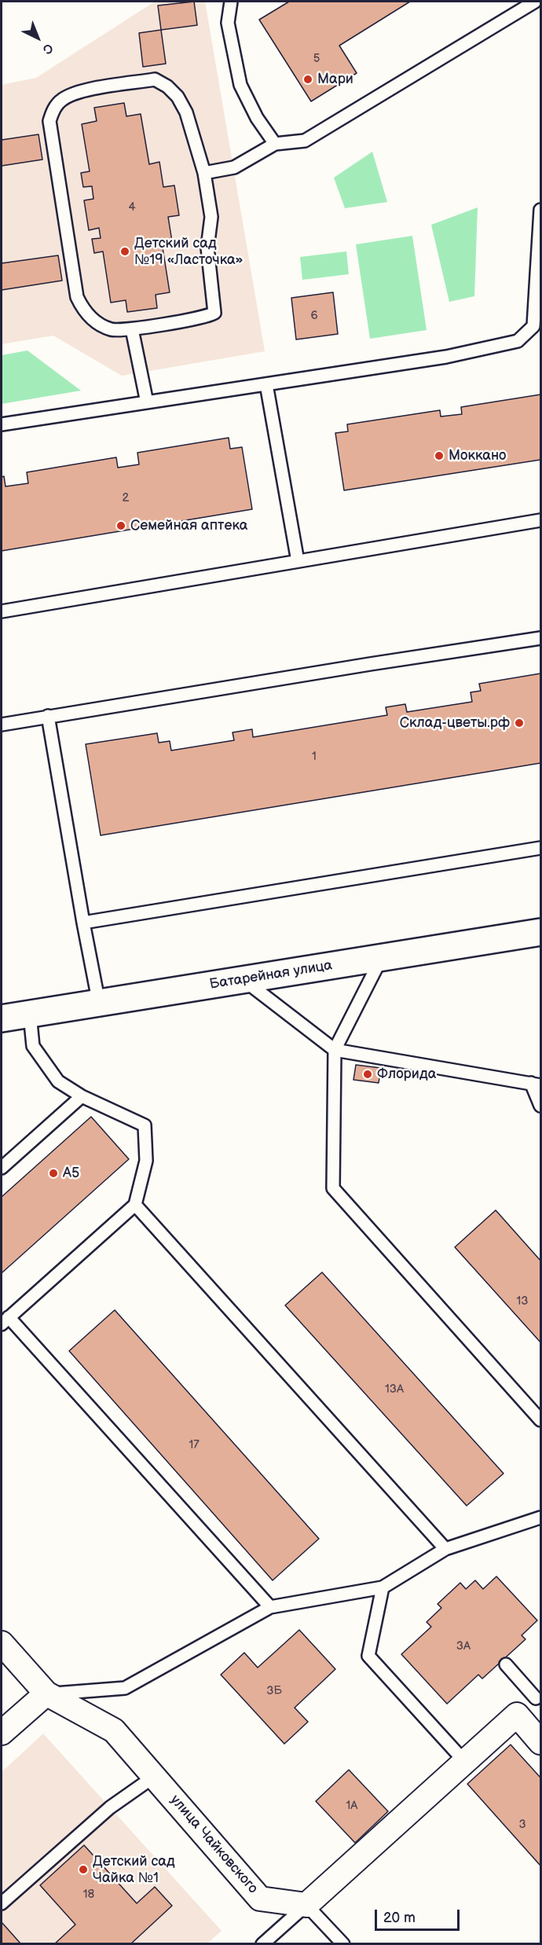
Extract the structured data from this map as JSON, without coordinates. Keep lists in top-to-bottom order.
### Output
{
  "streets": {
    "main road": ["Батарейная улица"],
    "street": ["улица Чайковского"]
  },
  "places": [
    "Мари",
    "Детский сад №19 «Ласточка»",
    "Моккано",
    "Семейная аптека",
    "Склад-цветы.рф",
    "Флорида",
    "А5",
    "Детский сад Чайка №1"
  ],
  "house_numbers": [
    "5",
    "4",
    "6",
    "2",
    "1",
    "13",
    "13А",
    "17",
    "3А",
    "3Б",
    "1А",
    "3",
    "18"
  ],
  "scale_bar": "20 m",
  "north": "bottom right"
}
